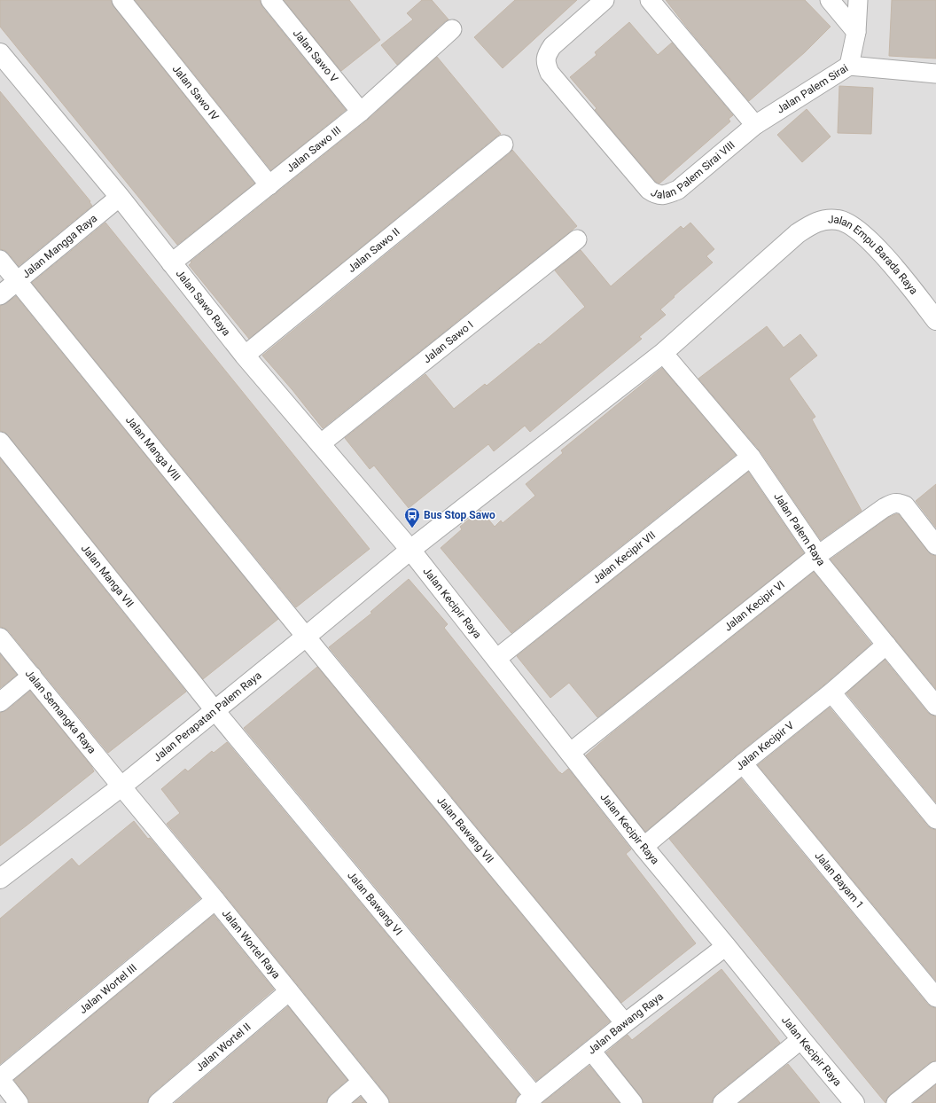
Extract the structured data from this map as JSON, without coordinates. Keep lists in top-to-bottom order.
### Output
{
  "streets": {
    "street": [
      "Jalan Sawo V",
      "Jalan Palem Sirai",
      "Jalan Sawo IV",
      "Jalan Sawo III",
      "Jalan Palem Sirai VIII",
      "Jalan Mangga Raya",
      "Jalan Sawo II",
      "Jalan Empu Barada Raya",
      "Jalan Sawo Raya",
      "Jalan Sawo I",
      "Jalan Manga VIII",
      "Jalan Palem Raya",
      "Jalan Kecipir VII",
      "Jalan Manga VII",
      "Jalan Kecipir Raya",
      "Jalan Kecipir VI",
      "Jalan Semangka Raya",
      "Jalan Perapatan Palem Raya",
      "Jalan Kecipir V",
      "Jalan Bawang VII",
      "Jalan Bayam 1",
      "Jalan Bawang VI",
      "Jalan Wortel Raya",
      "Jalan Wortel III",
      "Jalan Bawang Raya",
      "Jalan Wortel II"
    ]
  },
  "crossings": [
    ["Jalan Sawo V", "Jalan Sawo III"],
    ["Jalan Palem Sirai", "Jalan Palem Sirai VIII"],
    ["Jalan Sawo IV", "Jalan Sawo III"],
    ["Jalan Sawo III", "Jalan Sawo Raya"],
    ["Jalan Mangga Raya", "Jalan Sawo Raya"],
    ["Jalan Mangga Raya", "Jalan Manga VIII"],
    ["Jalan Sawo II", "Jalan Sawo Raya"],
    ["Jalan Empu Barada Raya", "Jalan Palem Raya"],
    ["Jalan Empu Barada Raya", "Jalan Perapatan Palem Raya"],
    ["Jalan Sawo Raya", "Jalan Sawo I"],
    ["Jalan Sawo Raya", "Jalan Kecipir Raya"],
    ["Jalan Sawo Raya", "Jalan Perapatan Palem Raya"],
    ["Jalan Manga VIII", "Jalan Perapatan Palem Raya"],
    ["Jalan Manga VIII", "Jalan Bawang VII"],
    ["Jalan Palem Raya", "Jalan Kecipir VII"],
    ["Jalan Palem Raya", "Jalan Kecipir VI"],
    ["Jalan Palem Raya", "Jalan Perapatan Palem Raya"],
    ["Jalan Palem Raya", "Jalan Kecipir V"],
    ["Jalan Kecipir VII", "Jalan Kecipir Raya"],
    ["Jalan Manga VII", "Jalan Perapatan Palem Raya"],
    ["Jalan Manga VII", "Jalan Bawang VI"],
    ["Jalan Kecipir Raya", "Jalan Kecipir VI"],
    ["Jalan Kecipir Raya", "Jalan Perapatan Palem Raya"],
    ["Jalan Kecipir Raya", "Jalan Kecipir V"],
    ["Jalan Kecipir Raya", "Jalan Bawang Raya"],
    ["Jalan Semangka Raya", "Jalan Perapatan Palem Raya"],
    ["Jalan Semangka Raya", "Jalan Wortel Raya"],
    ["Jalan Perapatan Palem Raya", "Jalan Bawang VII"],
    ["Jalan Perapatan Palem Raya", "Jalan Bawang VI"],
    ["Jalan Perapatan Palem Raya", "Jalan Wortel Raya"],
    ["Jalan Kecipir V", "Jalan Bayam 1"],
    ["Jalan Bawang VII", "Jalan Bawang Raya"],
    ["Jalan Bawang VI", "Jalan Bawang Raya"],
    ["Jalan Wortel Raya", "Jalan Wortel III"],
    ["Jalan Wortel Raya", "Jalan Wortel II"]
  ],
  "places": {
    "bus stop": ["Bus Stop Sawo"]
  }
}
